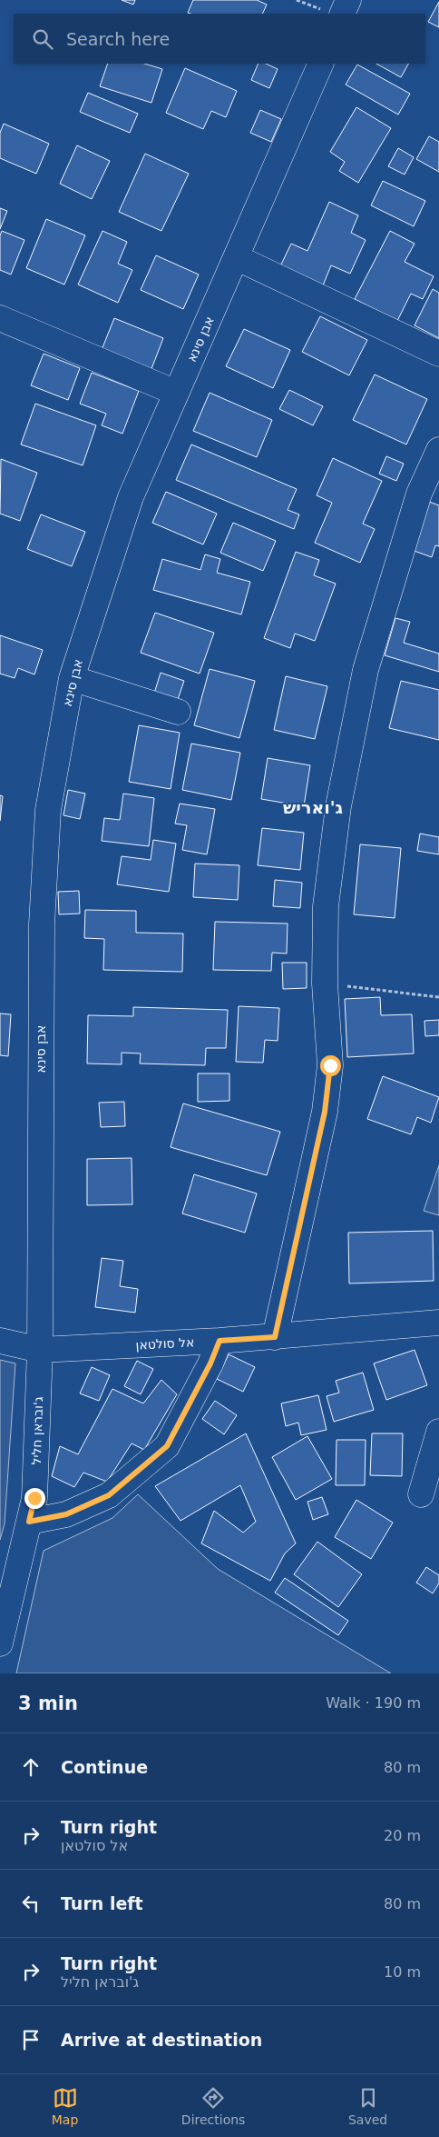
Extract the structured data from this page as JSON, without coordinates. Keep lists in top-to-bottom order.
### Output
{
  "streets": {
    "street": ["אבן סינא", "אל סולטאן", "ג'ובראן חליל"]
  },
  "crossings": [
    ["אבן סינא", "אל סולטאן"],
    ["אבן סינא", "ג'ובראן חליל"],
    ["אל סולטאן", "ג'ובראן חליל"]
  ],
  "districts": ["ג'ואריש"],
  "page": {
    "search": "Search here",
    "heading": ["3 min", "Walk · 190 m"],
    "list": [
      ["Continue", "80 m"],
      ["Turn right", "אל סולטאן", "20 m"],
      ["Turn left", "80 m"],
      ["Turn right", "ג'ובראן חליל", "10 m"],
      "Arrive at destination"
    ],
    "nav": ["Map", "Directions", "Saved"]
  }
}
